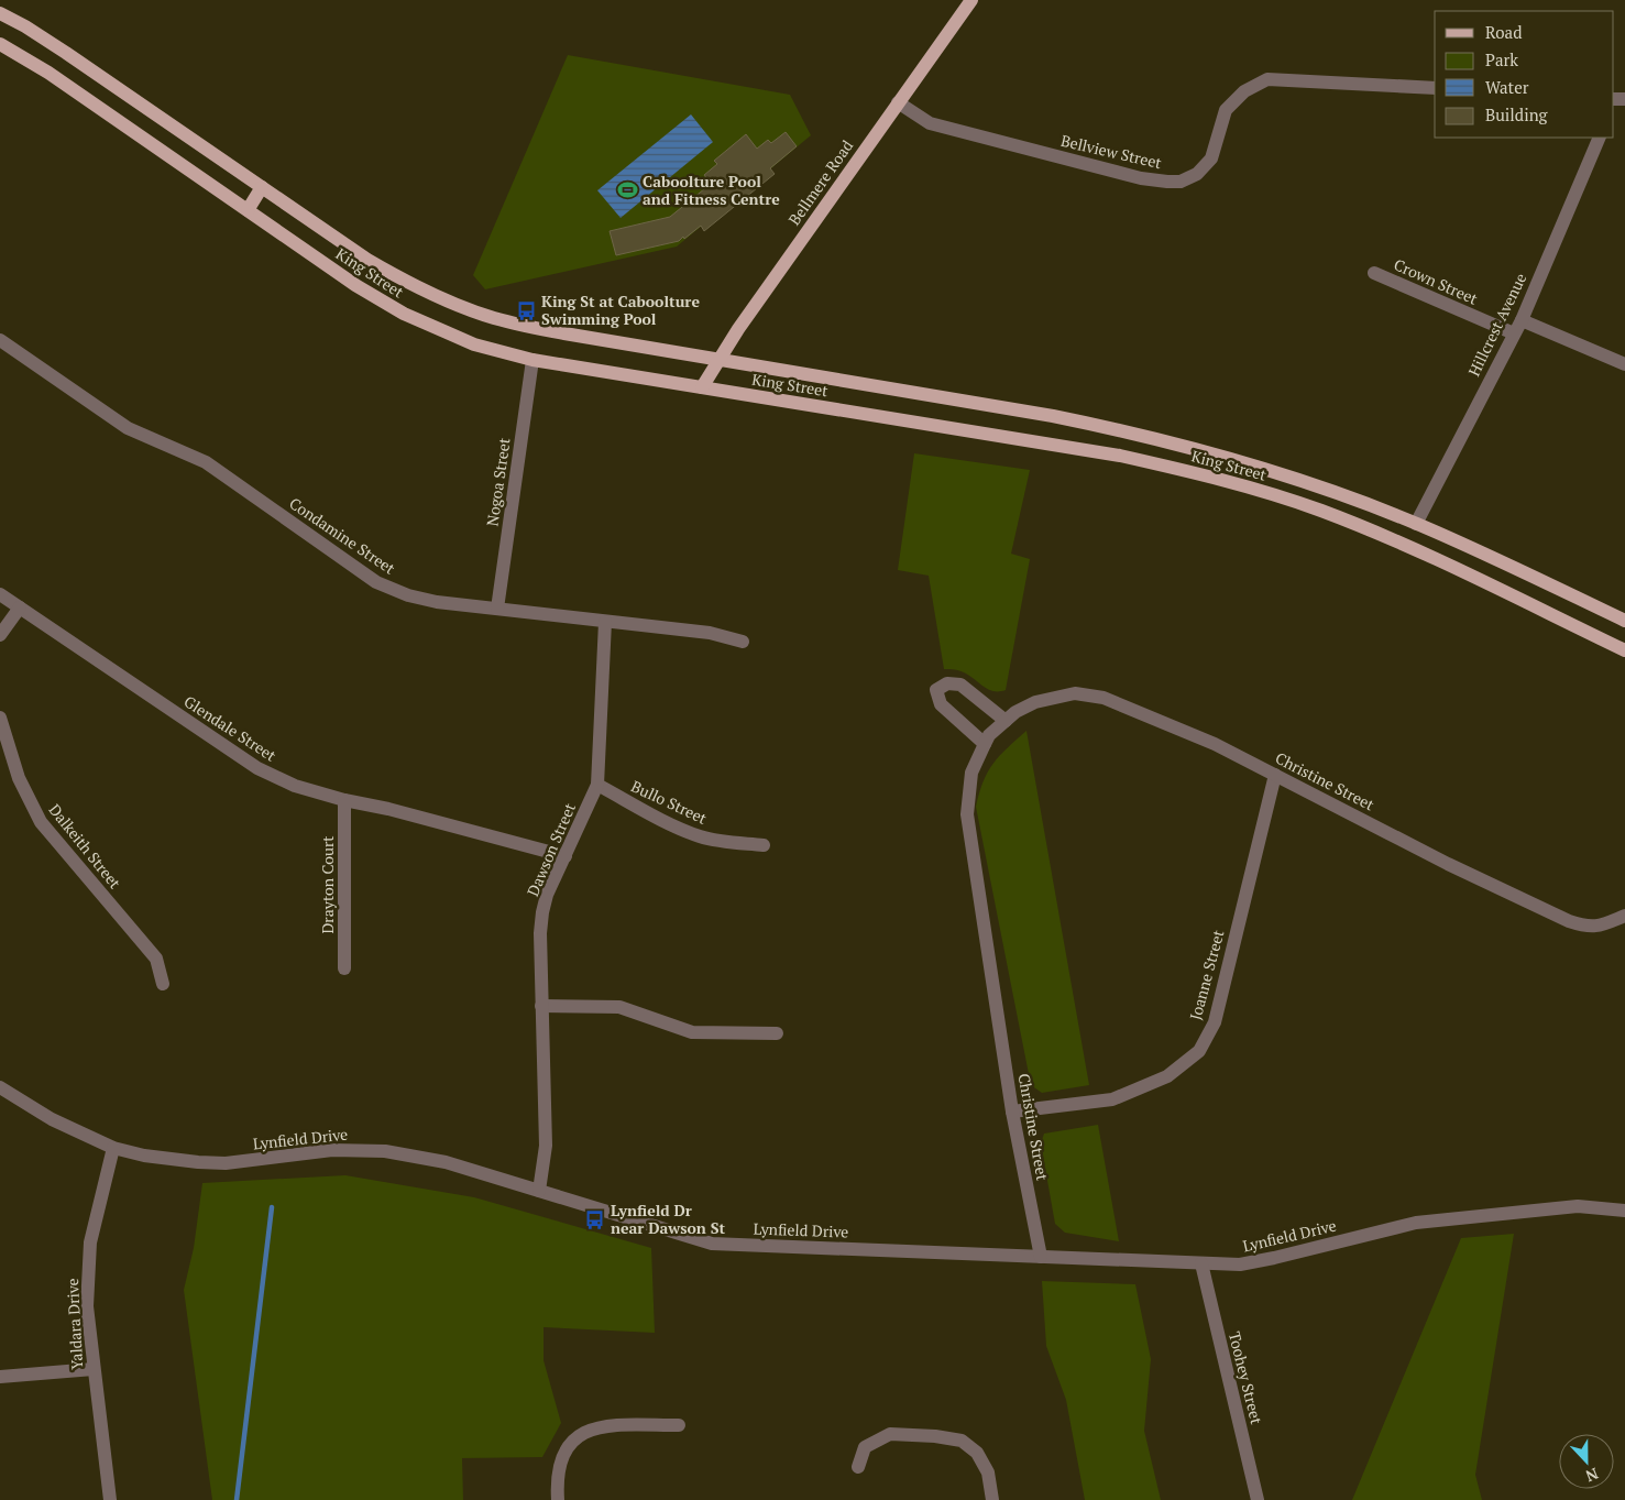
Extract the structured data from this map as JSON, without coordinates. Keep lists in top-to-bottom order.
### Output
{
  "streets": {
    "main road": ["Bellmere Road", "King Street"],
    "street": [
      "Bellview Street",
      "Crown Street",
      "Hillcrest Avenue",
      "Nogoa Street",
      "Condamine Street",
      "Glendale Street",
      "Christine Street",
      "Bullo Street",
      "Dalkeith Street",
      "Dawson Street",
      "Drayton Court",
      "Joanne Street",
      "Lynfield Drive",
      "Yaldara Drive",
      "Toohey Street"
    ]
  },
  "crossings": [
    ["Bellview Street", "Bellmere Road"],
    ["Bellmere Road", "King Street"],
    ["King Street", "Hillcrest Avenue"],
    ["King Street", "Nogoa Street"],
    ["Crown Street", "Hillcrest Avenue"],
    ["Nogoa Street", "Condamine Street"],
    ["Condamine Street", "Dawson Street"],
    ["Glendale Street", "Dawson Street"],
    ["Glendale Street", "Drayton Court"],
    ["Christine Street", "Joanne Street"],
    ["Christine Street", "Lynfield Drive"],
    ["Bullo Street", "Dawson Street"],
    ["Dawson Street", "Lynfield Drive"],
    ["Lynfield Drive", "Yaldara Drive"],
    ["Lynfield Drive", "Toohey Street"]
  ],
  "places": {
    "sports": ["Caboolture Pool and Fitness Centre"],
    "bus stop": ["King St at Caboolture Swimming Pool", "Lynfield Dr near Dawson St"]
  },
  "legend": [
    "Road",
    "Park",
    "Water",
    "Building"
  ],
  "north": "bottom"
}
